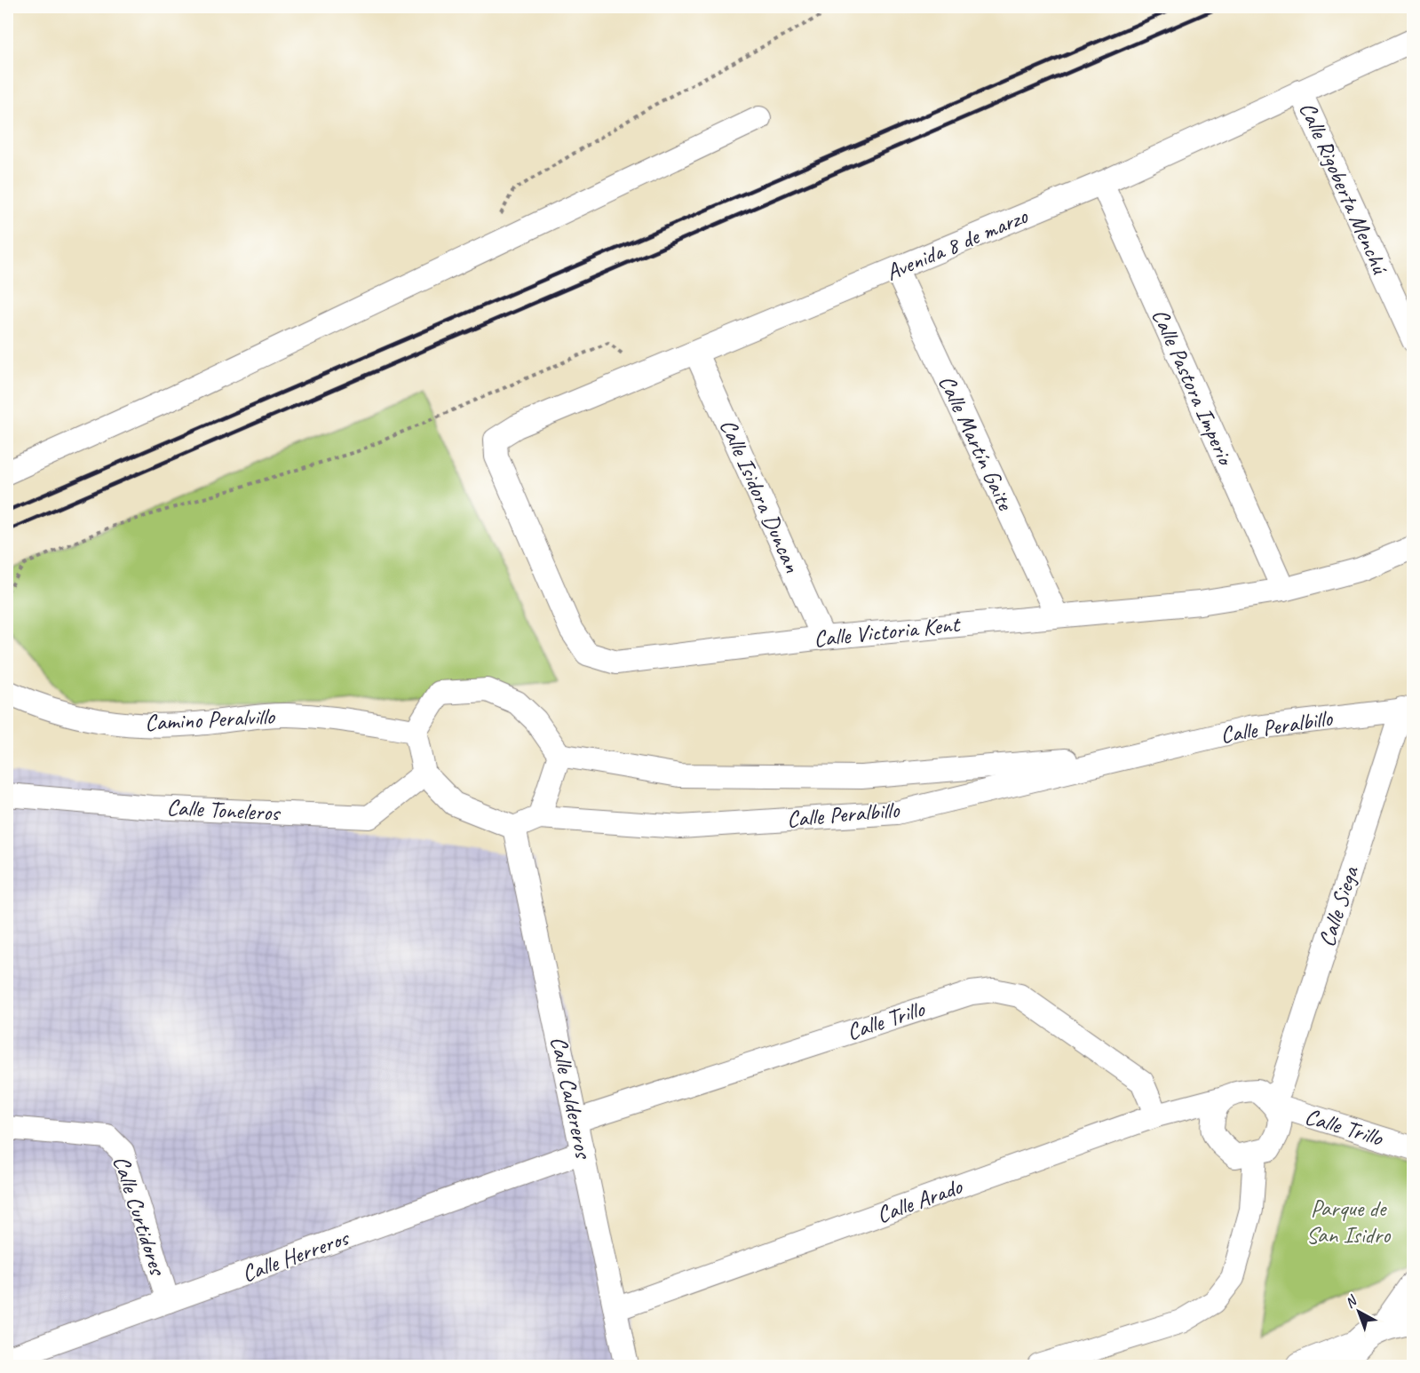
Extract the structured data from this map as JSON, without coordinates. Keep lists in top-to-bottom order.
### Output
{
  "streets": {
    "street": [
      "Calle Rigoberta Menchú",
      "Avenida 8 de marzo",
      "Calle Pastora Imperio",
      "Calle Martín Gaite",
      "Calle Isidora Duncan",
      "Calle Victoria Kent",
      "Camino Peralvillo",
      "Calle Peralbillo",
      "Calle Toneleros",
      "Calle Siega",
      "Calle Trillo",
      "Calle Caldereros",
      "Calle Arado",
      "Calle Curtidores",
      "Calle Herreros"
    ]
  },
  "crossings": [
    ["Calle Rigoberta Menchú", "Avenida 8 de marzo"],
    ["Avenida 8 de marzo", "Calle Pastora Imperio"],
    ["Avenida 8 de marzo", "Calle Martín Gaite"],
    ["Avenida 8 de marzo", "Calle Isidora Duncan"],
    ["Avenida 8 de marzo", "Calle Victoria Kent"],
    ["Calle Pastora Imperio", "Calle Victoria Kent"],
    ["Calle Martín Gaite", "Calle Victoria Kent"],
    ["Calle Isidora Duncan", "Calle Victoria Kent"],
    ["Camino Peralvillo", "Calle Peralbillo"],
    ["Camino Peralvillo", "Calle Toneleros"],
    ["Camino Peralvillo", "Calle Caldereros"],
    ["Calle Peralbillo", "Calle Toneleros"],
    ["Calle Peralbillo", "Calle Siega"],
    ["Calle Peralbillo", "Calle Caldereros"],
    ["Calle Toneleros", "Calle Caldereros"],
    ["Calle Siega", "Calle Trillo"],
    ["Calle Siega", "Calle Arado"],
    ["Calle Trillo", "Calle Caldereros"],
    ["Calle Trillo", "Calle Arado"],
    ["Calle Caldereros", "Calle Arado"],
    ["Calle Caldereros", "Calle Herreros"],
    ["Calle Curtidores", "Calle Herreros"]
  ],
  "parks": ["Parque de San Isidro"],
  "north": "top left"
}
